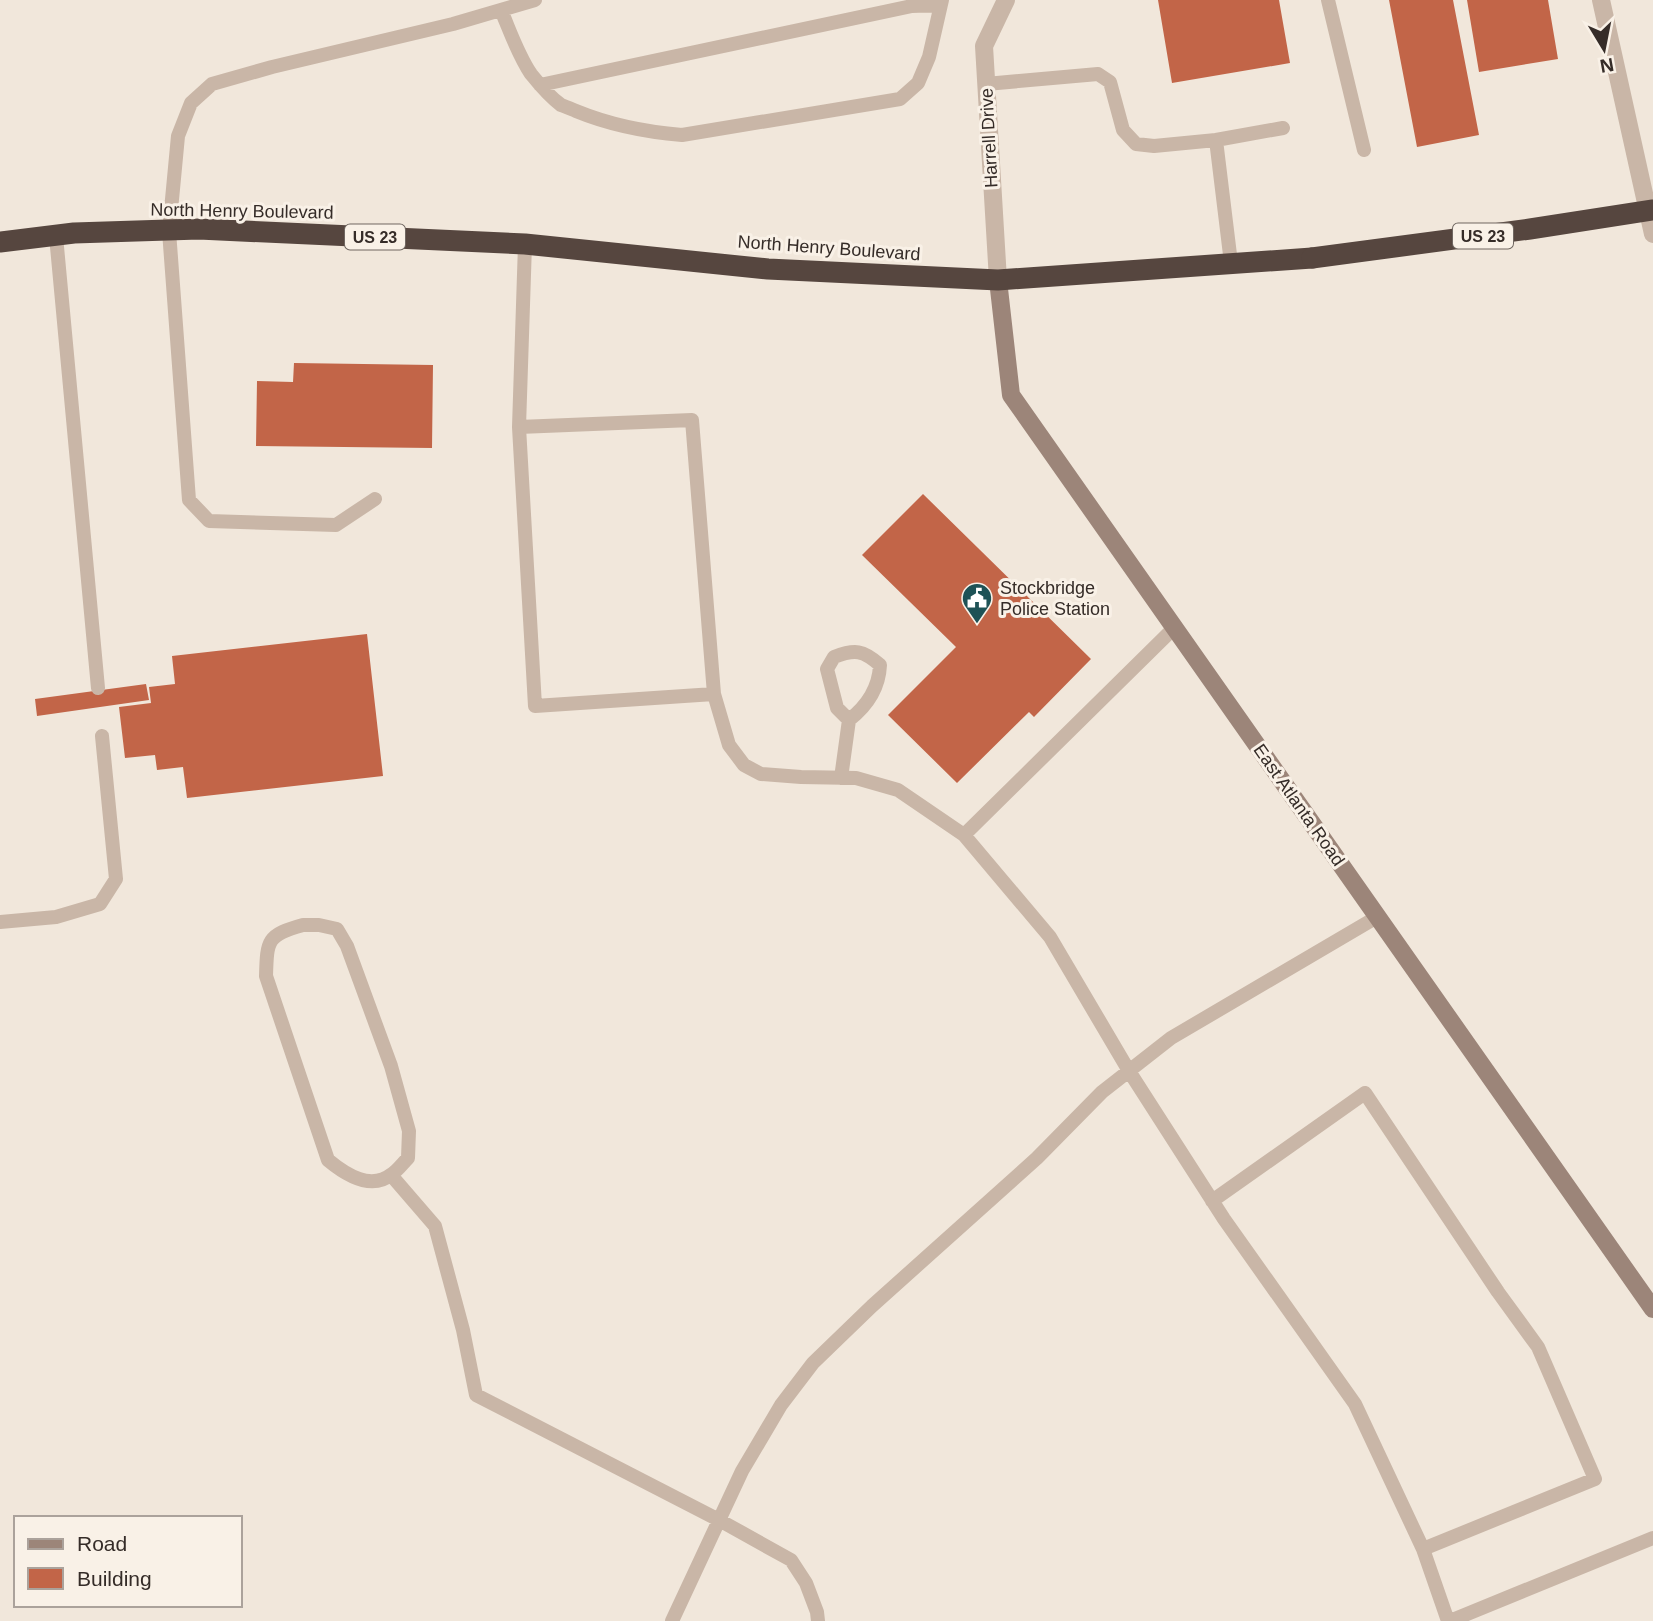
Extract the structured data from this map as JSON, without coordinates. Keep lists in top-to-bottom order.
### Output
{
  "streets": {
    "highway": ["North Henry Boulevard", "US 23"],
    "street": ["Harrell Drive", "East Atlanta Road"]
  },
  "crossings": [
    ["Harrell Drive", "North Henry Boulevard"],
    ["Harrell Drive", "East Atlanta Road"],
    ["North Henry Boulevard", "East Atlanta Road"]
  ],
  "places": {
    "public building": ["Stockbridge Police Station"]
  },
  "legend": ["Road", "Building"],
  "north": "bottom"
}
